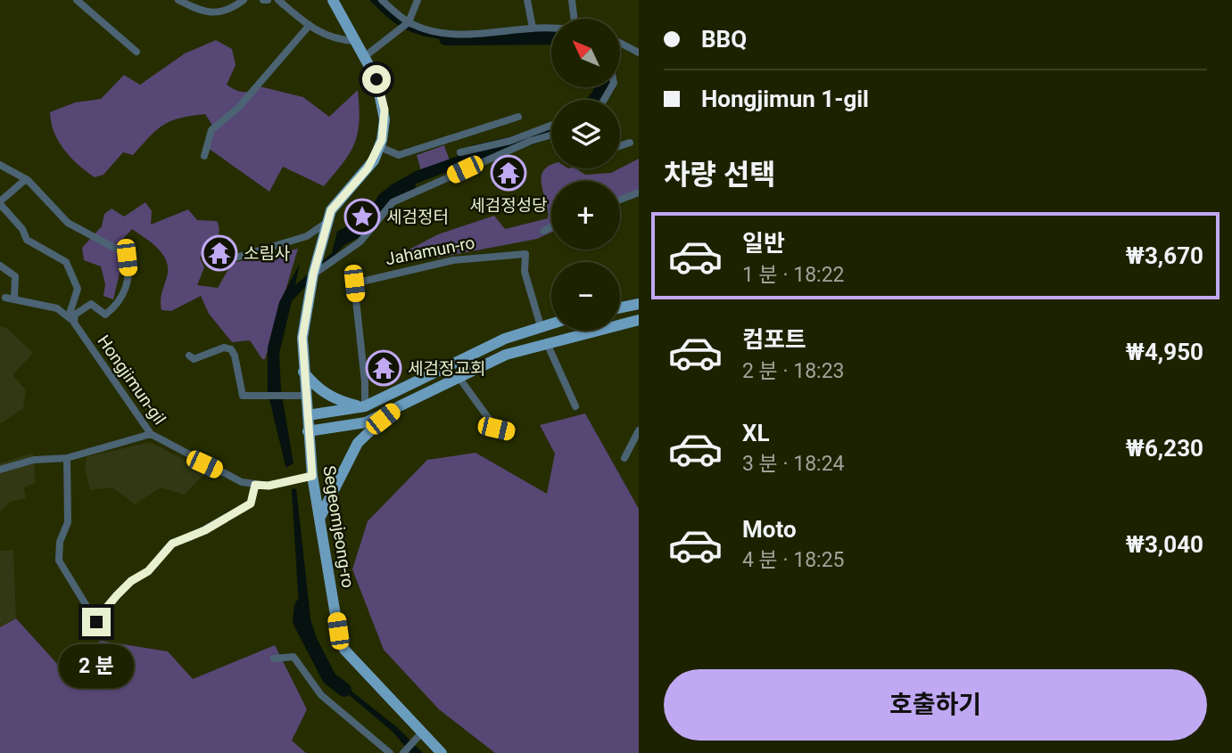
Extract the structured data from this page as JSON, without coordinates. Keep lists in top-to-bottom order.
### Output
{
  "streets": {
    "main road": ["Segeomjeong-ro"],
    "street": ["Jahamun-ro", "Hongjimun-gil"]
  },
  "crossings": [
    ["Hongjimun-gil", "Segeomjeong-ro"]
  ],
  "places": {
    "temple": ["세검정성당", "소림사", "세검정교회"],
    "place": ["세검정터"]
  },
  "north": "top left",
  "page": {
    "banner": ["BBQ", "Hongjimun 1-gil"],
    "map_buttons": ["+", "−"],
    "heading": "차량 선택",
    "list": [
      {
        "name": "일반",
        "note": "1 분 · 18:22",
        "value": "₩3,670"
      },
      {
        "name": "컴포트",
        "note": "2 분 · 18:23",
        "value": "₩4,950"
      },
      {
        "name": "XL",
        "note": "3 분 · 18:24",
        "value": "₩6,230"
      },
      {
        "name": "Moto",
        "note": "4 분 · 18:25",
        "value": "₩3,040"
      }
    ],
    "bubble": "2 분",
    "buttons": "호출하기"
  }
}
